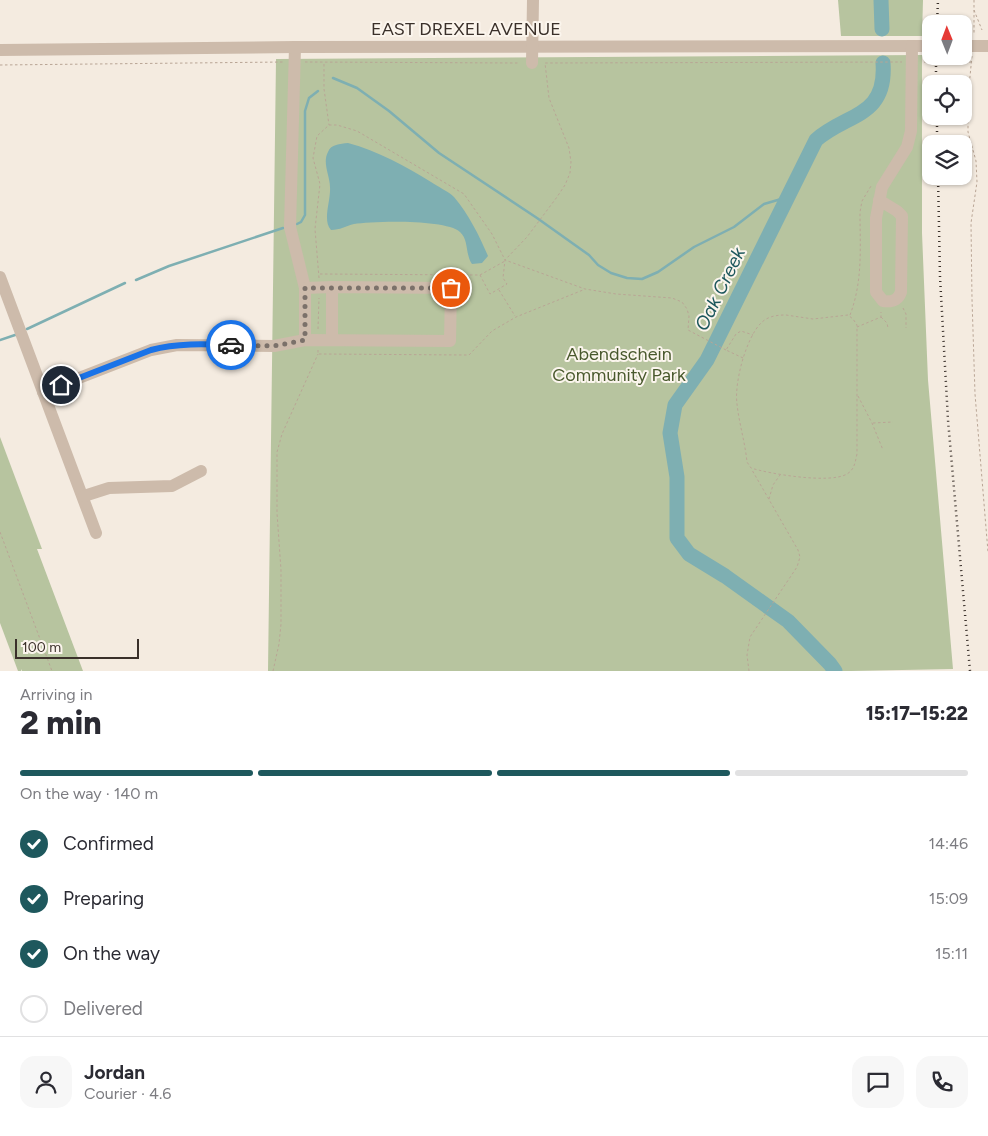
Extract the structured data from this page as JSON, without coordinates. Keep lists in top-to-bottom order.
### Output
{
  "streets": {
    "street": ["EAST DREXEL AVENUE"]
  },
  "water": ["Oak Creek"],
  "parks": ["Abendschein Community Park"],
  "scale_bar": "100 m",
  "north": "top",
  "page": {
    "scale": "100 m",
    "heading": ["2 min", "Arriving in", "15:17–15:22"],
    "panel": ["Jordan", "Courier · 4.6"],
    "bar": "On the way · 140 m",
    "list": [
      ["Confirmed", "14:46"],
      ["Preparing", "15:09"],
      ["On the way", "15:11"],
      "Delivered"
    ]
  }
}
